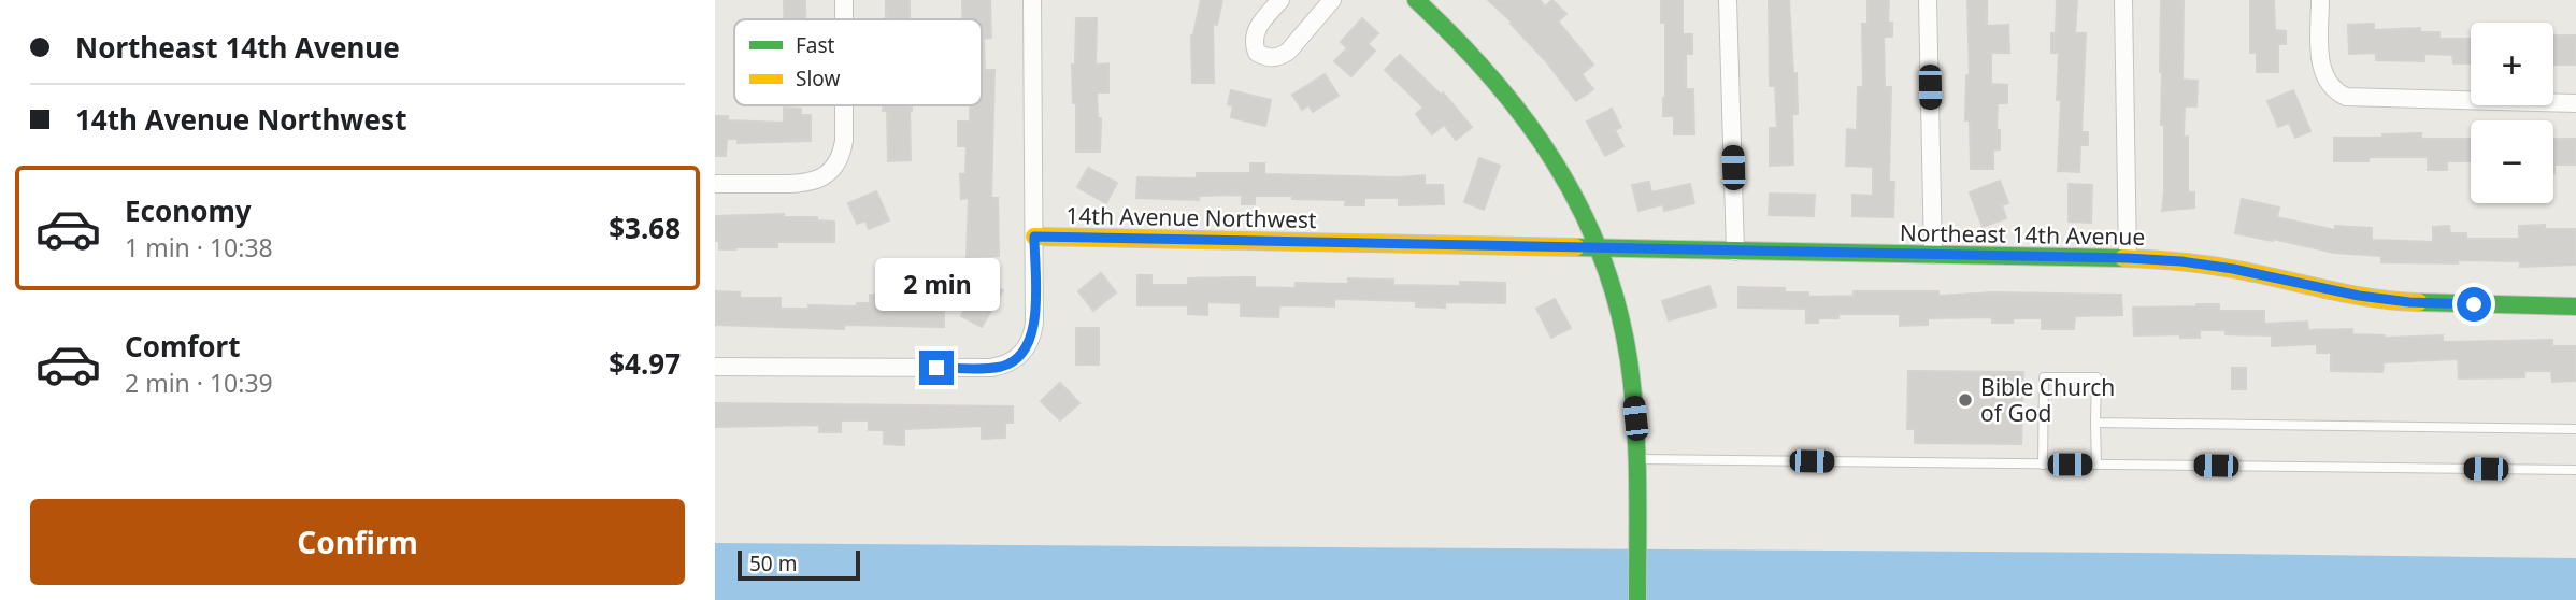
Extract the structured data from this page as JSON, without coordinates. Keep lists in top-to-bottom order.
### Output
{
  "streets": {
    "street": ["14th Avenue Northwest", "Northeast 14th Avenue"]
  },
  "crossings": [
    ["14th Avenue Northwest", "Northeast 14th Avenue"]
  ],
  "places": ["Bible Church of God"],
  "legend": ["Fast", "Slow"],
  "scale_bar": "50 m",
  "page": {
    "banner": ["Northeast 14th Avenue", "14th Avenue Northwest"],
    "map_buttons": ["+", "−"],
    "list": [
      {
        "name": "Economy",
        "note": "1 min · 10:38",
        "value": "$3.68"
      },
      {
        "name": "Comfort",
        "note": "2 min · 10:39",
        "value": "$4.97"
      }
    ],
    "bubble": "2 min",
    "buttons": "Confirm",
    "scale": "50 m"
  }
}
